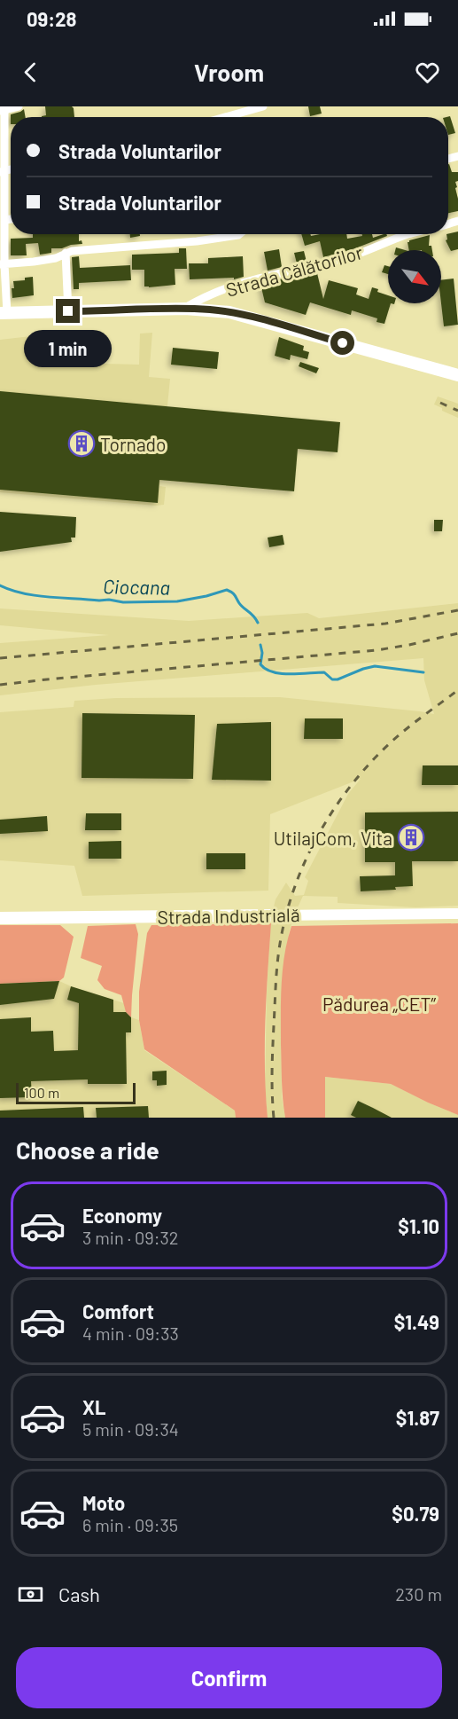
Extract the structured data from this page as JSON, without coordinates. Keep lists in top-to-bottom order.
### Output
{
  "streets": {
    "main road": ["Strada Industrială"],
    "street": ["Strada Călătorilor"]
  },
  "water": ["Ciocana"],
  "parks": ["Pădurea „CET”"],
  "places": {
    "building": ["Tornado", "UtilajCom, Vita"]
  },
  "scale_bar": "100 m",
  "north": "bottom right",
  "page": {
    "status": "09:28",
    "header": "Vroom",
    "banner": ["Strada Voluntarilor", "Strada Voluntarilor"],
    "bubble": "1 min",
    "scale": "100 m",
    "heading": "Choose a ride",
    "list": [
      {
        "name": "Economy",
        "note": "3 min · 09:32",
        "value": "$1.10"
      },
      {
        "name": "Comfort",
        "note": "4 min · 09:33",
        "value": "$1.49"
      },
      {
        "name": "XL",
        "note": "5 min · 09:34",
        "value": "$1.87"
      },
      {
        "name": "Moto",
        "note": "6 min · 09:35",
        "value": "$0.79"
      }
    ],
    "pay": ["Cash", "230 m"],
    "buttons": "Confirm"
  }
}
